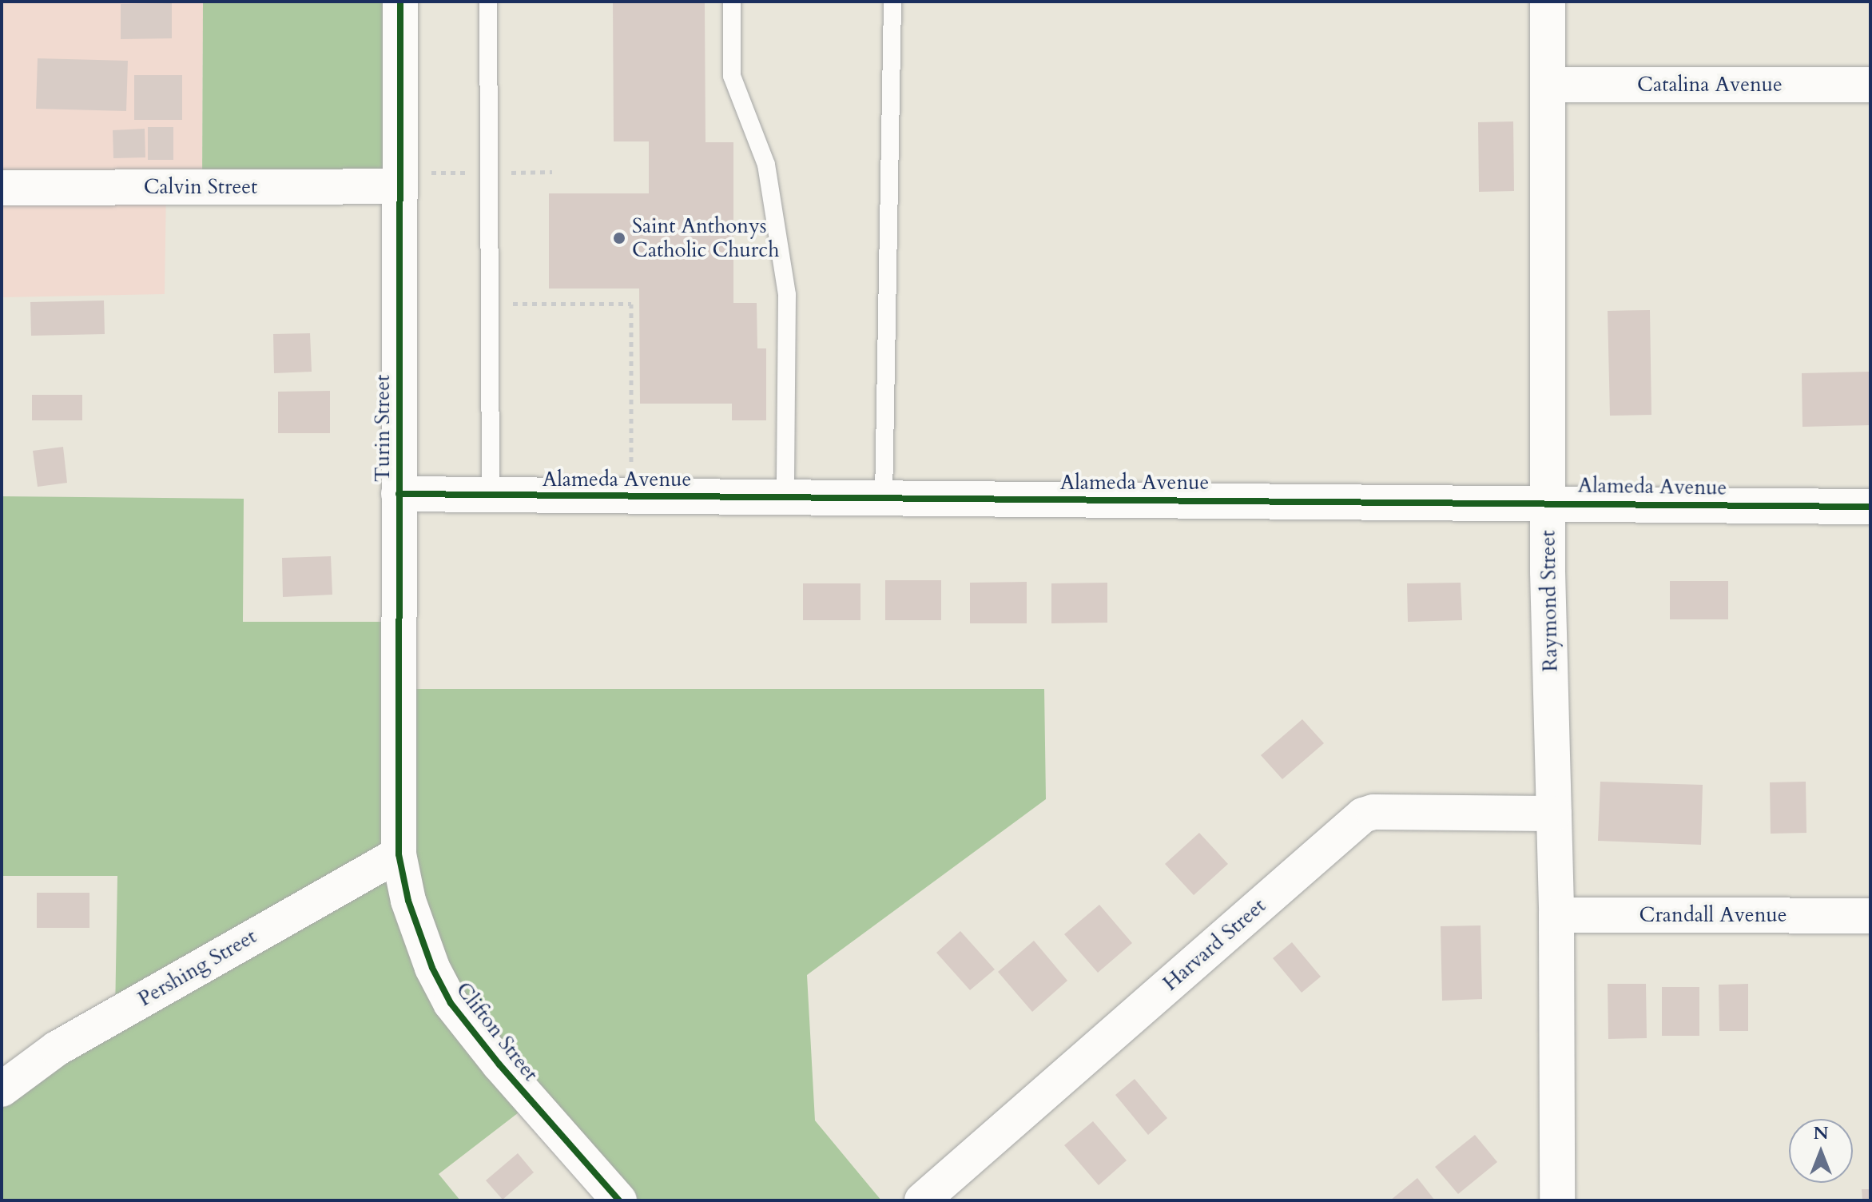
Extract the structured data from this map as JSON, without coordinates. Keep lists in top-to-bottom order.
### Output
{
  "streets": {
    "street": [
      "Catalina Avenue",
      "Calvin Street",
      "Turin Street",
      "Alameda Avenue",
      "Raymond Street",
      "Crandall Avenue",
      "Harvard Street",
      "Pershing Street",
      "Clifton Street"
    ]
  },
  "crossings": [
    ["Catalina Avenue", "Raymond Street"],
    ["Calvin Street", "Turin Street"],
    ["Turin Street", "Alameda Avenue"],
    ["Turin Street", "Pershing Street"],
    ["Turin Street", "Clifton Street"],
    ["Alameda Avenue", "Raymond Street"],
    ["Raymond Street", "Crandall Avenue"],
    ["Raymond Street", "Harvard Street"],
    ["Pershing Street", "Clifton Street"]
  ],
  "places": ["Saint Anthonys Catholic Church"],
  "north": "top"
}
